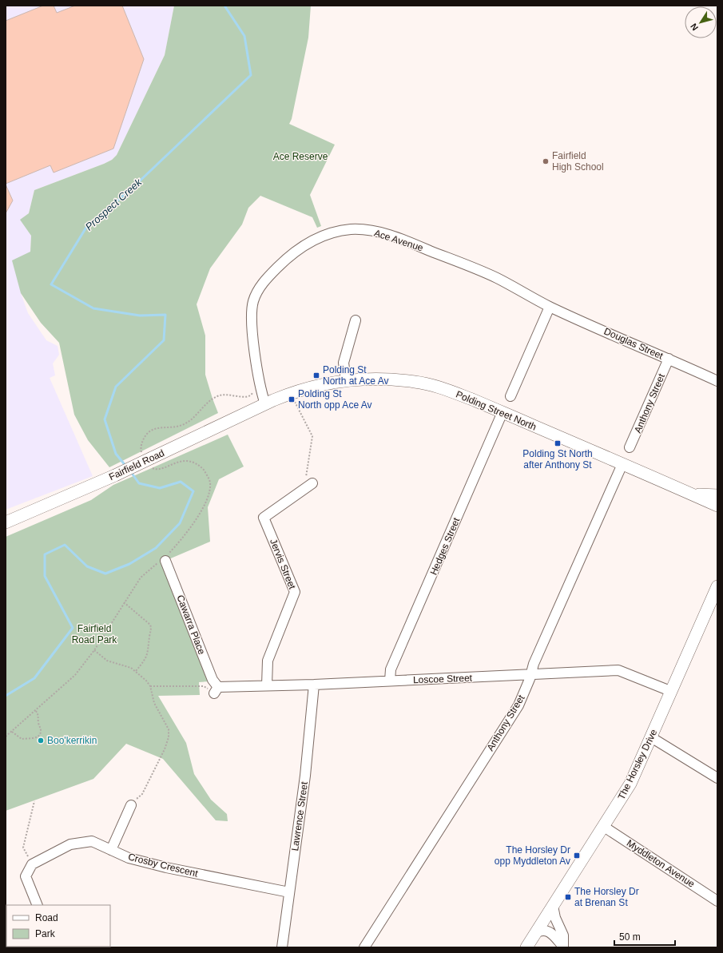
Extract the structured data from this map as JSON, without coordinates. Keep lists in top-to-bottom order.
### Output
{
  "streets": {
    "main road": ["Polding Street North", "Fairfield Road", "The Horsley Drive"],
    "street": [
      "Ace Avenue",
      "Douglas Street",
      "Anthony Street",
      "Hedges Street",
      "Jervis Street",
      "Cawarra Place",
      "Loscoe Street",
      "Lawrence Street",
      "Myddleton Avenue",
      "Crosby Crescent"
    ]
  },
  "crossings": [
    ["Ace Avenue", "Douglas Street"],
    ["Ace Avenue", "Polding Street North"],
    ["Ace Avenue", "Fairfield Road"],
    ["Douglas Street", "Anthony Street"],
    ["Anthony Street", "Polding Street North"],
    ["Anthony Street", "Loscoe Street"],
    ["Polding Street North", "Fairfield Road"],
    ["Polding Street North", "Hedges Street"],
    ["Hedges Street", "Loscoe Street"],
    ["Jervis Street", "Loscoe Street"],
    ["Cawarra Place", "Loscoe Street"],
    ["Loscoe Street", "The Horsley Drive"],
    ["Loscoe Street", "Lawrence Street"],
    ["The Horsley Drive", "Myddleton Avenue"],
    ["Lawrence Street", "Crosby Crescent"]
  ],
  "water": ["Prospect Creek"],
  "parks": ["Ace Reserve", "Fairfield Road Park"],
  "places": {
    "other": ["Fairfield High School", "Boo'kerrikin"],
    "transit": [
      "Polding St North at Ace Av",
      "Polding St North opp Ace Av",
      "Polding St North after Anthony St",
      "The Horsley Dr opp Myddleton Av",
      "The Horsley Dr at Brenan St"
    ]
  },
  "legend": ["Road", "Park"],
  "scale_bar": "50 m",
  "north": "bottom left"
}
